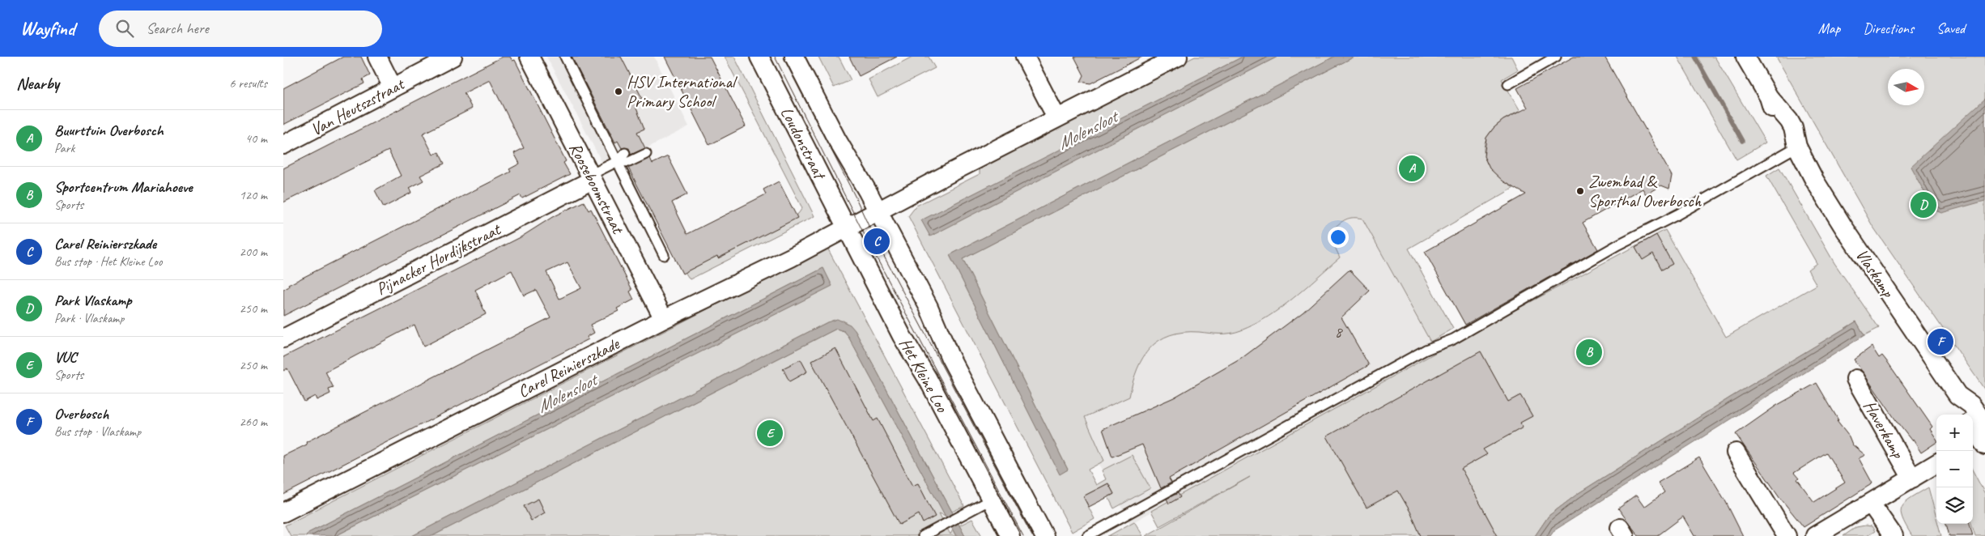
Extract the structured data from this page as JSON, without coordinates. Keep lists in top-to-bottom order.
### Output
{
  "streets": {
    "street": [
      "Van Heutszstraat",
      "Loudonstraat",
      "Rooseboomstraat",
      "Pijnacker Hordijkstraat",
      "Vlaskamp",
      "Carel Reinierszkade",
      "Het Kleine Loo",
      "Haverkamp"
    ]
  },
  "crossings": [
    ["Loudonstraat", "Carel Reinierszkade"],
    ["Loudonstraat", "Het Kleine Loo"],
    ["Rooseboomstraat", "Pijnacker Hordijkstraat"],
    ["Rooseboomstraat", "Carel Reinierszkade"],
    ["Carel Reinierszkade", "Het Kleine Loo"]
  ],
  "water": ["Molensloot"],
  "places": ["HSV International Primary School", "Zwembad & Sporthal Overbosch"],
  "house_numbers": ["8"],
  "north": "right",
  "page": {
    "header": "Wayfind",
    "search": "Search here",
    "nav": ["Map", "Directions", "Saved"],
    "heading": ["Nearby", "6 results"],
    "list": [
      {
        "mark": "A",
        "name": "Buurttuin Overbosch",
        "note": "Park",
        "value": "40 m"
      },
      {
        "mark": "B",
        "name": "Sportcentrum Mariahoeve",
        "note": "Sports",
        "value": "120 m"
      },
      {
        "mark": "C",
        "name": "Carel Reinierszkade",
        "note": "Bus stop · Het Kleine Loo",
        "value": "200 m"
      },
      {
        "mark": "D",
        "name": "Park Vlaskamp",
        "note": "Park · Vlaskamp",
        "value": "250 m"
      },
      {
        "mark": "E",
        "name": "VUC",
        "note": "Sports",
        "value": "250 m"
      },
      {
        "mark": "F",
        "name": "Overbosch",
        "note": "Bus stop · Vlaskamp",
        "value": "260 m"
      }
    ],
    "pins": [
      "A",
      "D",
      "C",
      "F",
      "B",
      "E"
    ],
    "map_buttons": ["+", "−"]
  }
}
